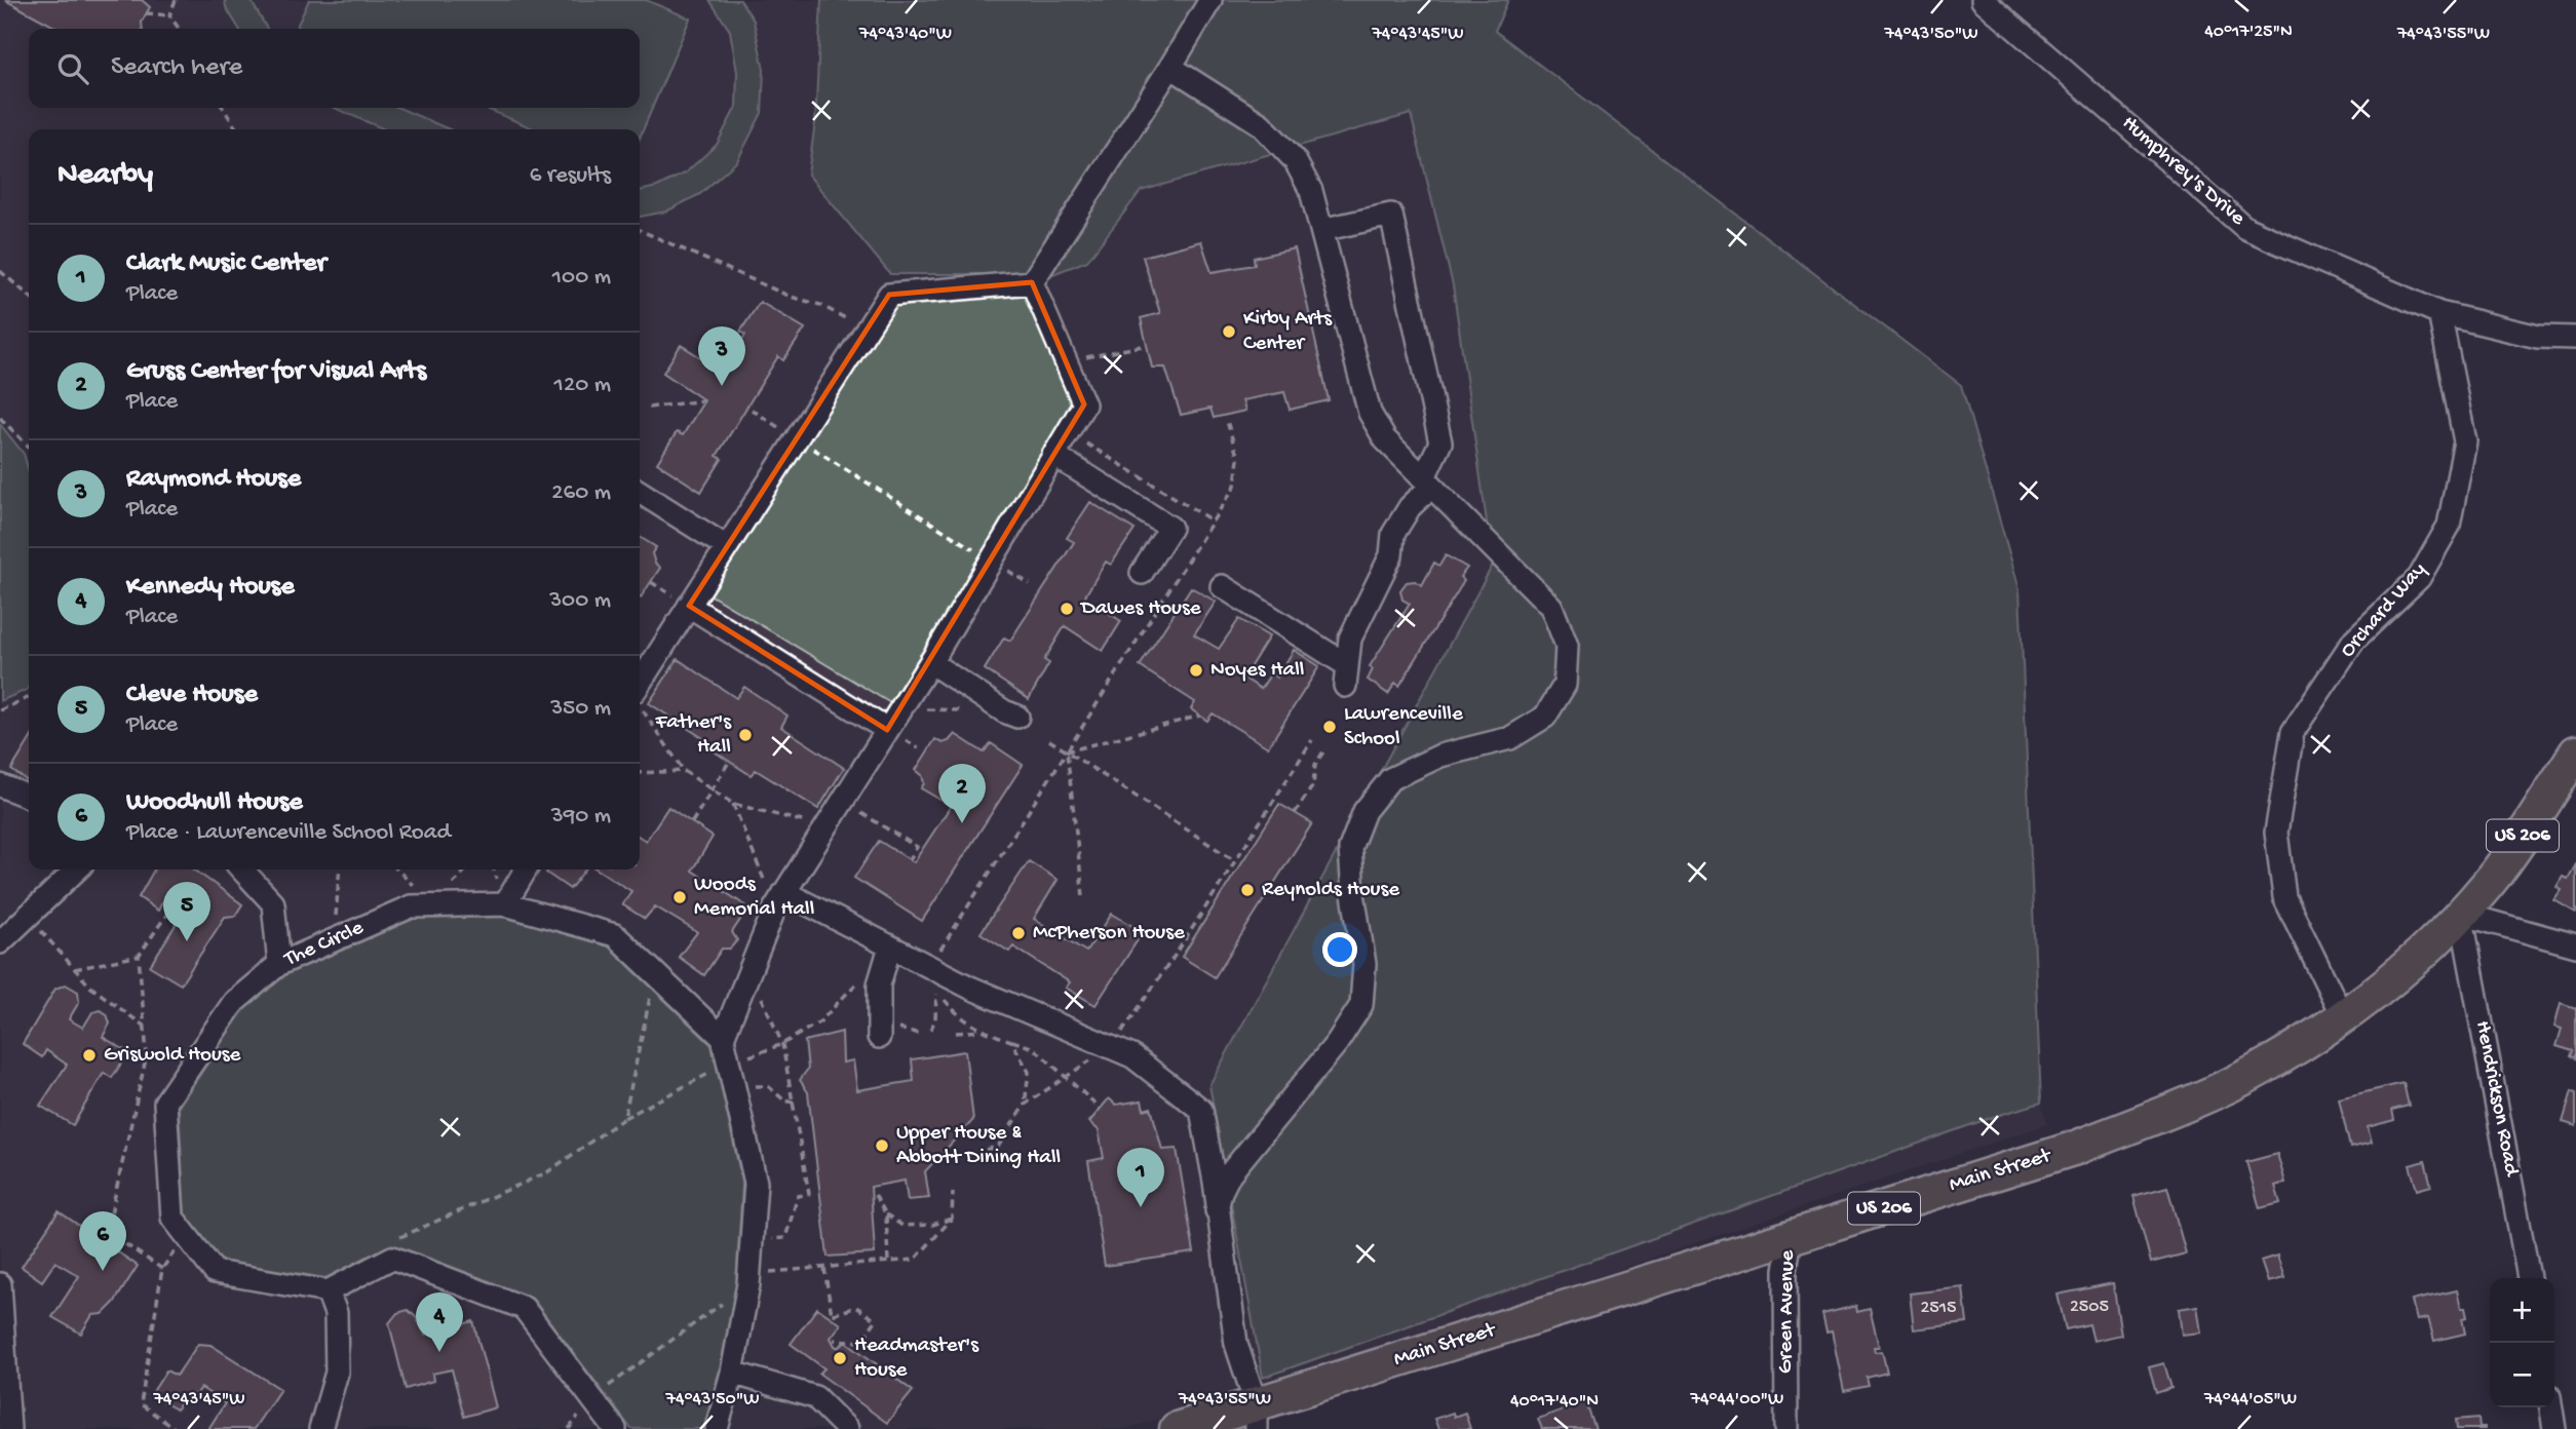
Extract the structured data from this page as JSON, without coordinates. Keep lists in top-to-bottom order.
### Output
{
  "streets": {
    "highway": ["US 206", "Main Street"],
    "street": [
      "Humphrey's Drive",
      "Orchard Way",
      "The Circle",
      "Hendrickson Road",
      "Green Avenue"
    ]
  },
  "crossings": [
    ["Humphrey's Drive", "Orchard Way"],
    ["Orchard Way", "Main Street"],
    ["Hendrickson Road", "Main Street"],
    ["Main Street", "Green Avenue"]
  ],
  "places": [
    "Kirby Arts Center",
    "Dawes House",
    "Noyes Hall",
    "Lawrenceville School",
    "Father's Hall",
    "Reynolds House",
    "Woods Memorial Hall",
    "McPherson House",
    "Griswold House",
    "Upper House & Abbott Dining Hall",
    "Headmaster's House"
  ],
  "house_numbers": ["2505", "2515"],
  "page": {
    "search": "Search here",
    "heading": ["Nearby", "6 results"],
    "list": [
      {
        "mark": "1",
        "name": "Clark Music Center",
        "note": "Place",
        "value": "100 m"
      },
      {
        "mark": "2",
        "name": "Gruss Center for Visual Arts",
        "note": "Place",
        "value": "120 m"
      },
      {
        "mark": "3",
        "name": "Raymond House",
        "note": "Place",
        "value": "260 m"
      },
      {
        "mark": "4",
        "name": "Kennedy House",
        "note": "Place",
        "value": "300 m"
      },
      {
        "mark": "5",
        "name": "Cleve House",
        "note": "Place",
        "value": "350 m"
      },
      {
        "mark": "6",
        "name": "Woodhull House",
        "note": "Place · Lawrenceville School Road",
        "value": "390 m"
      }
    ],
    "pins": [
      "3",
      "2",
      "5",
      "1",
      "6",
      "4"
    ],
    "map_buttons": ["+", "−"]
  },
  "coordinates": [
    "40°17'25\"N",
    "74°43'40\"W",
    "74°43'45\"W",
    "74°43'50\"W",
    "74°43'55\"W",
    "74°44'00\"W",
    "74°44'05\"W",
    "40°17'40\"N"
  ]
}
